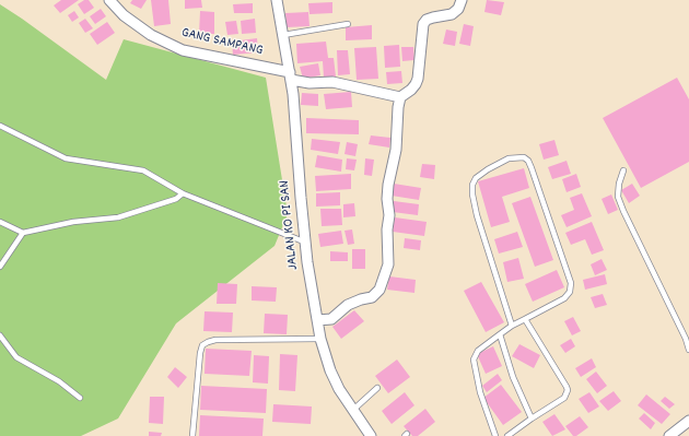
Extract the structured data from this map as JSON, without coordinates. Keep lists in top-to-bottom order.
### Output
{
  "streets": {
    "street": ["GANG SAMPANG", "JALAN KO PI SAN"]
  },
  "crossings": [
    ["GANG SAMPANG", "JALAN KO PI SAN"]
  ]
}
